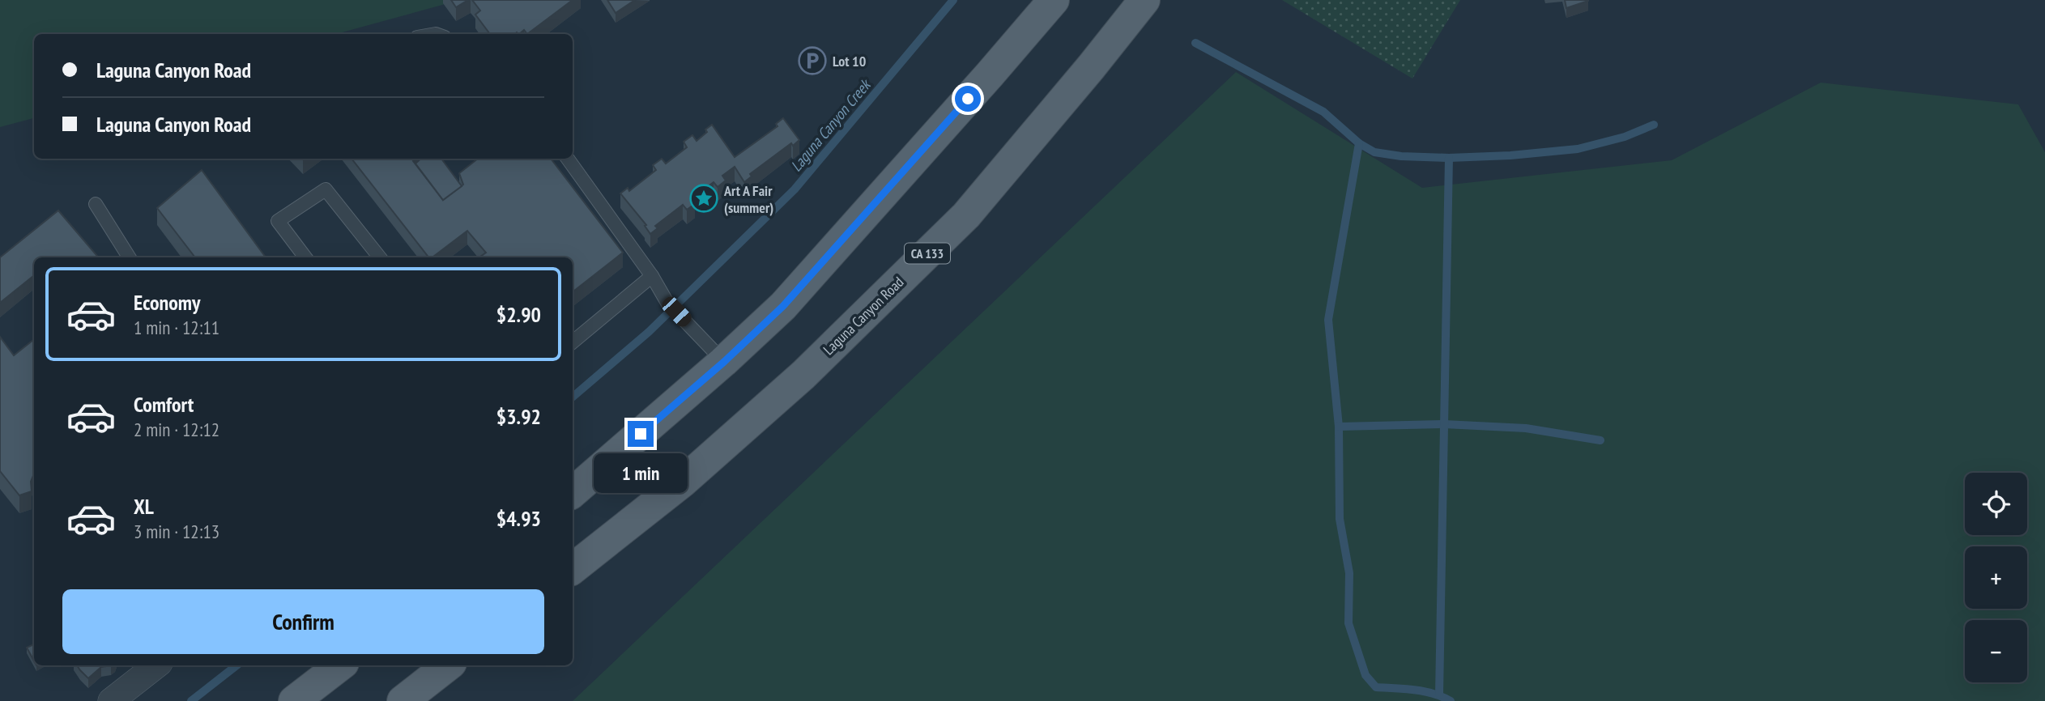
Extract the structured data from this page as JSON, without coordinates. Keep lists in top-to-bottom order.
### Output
{
  "streets": {
    "main road": ["CA 133", "Laguna Canyon Road"]
  },
  "water": ["Laguna Canyon Creek"],
  "places": {
    "parking": ["Lot 10"],
    "place": ["Art A Fair (summer)"]
  },
  "page": {
    "banner": ["Laguna Canyon Road", "Laguna Canyon Road"],
    "list": [
      {
        "name": "Economy",
        "note": "1 min · 12:11",
        "value": "$2.90"
      },
      {
        "name": "Comfort",
        "note": "2 min · 12:12",
        "value": "$3.92"
      },
      {
        "name": "XL",
        "note": "3 min · 12:13",
        "value": "$4.93"
      }
    ],
    "bubble": "1 min",
    "map_buttons": ["+", "−"],
    "buttons": "Confirm"
  }
}
